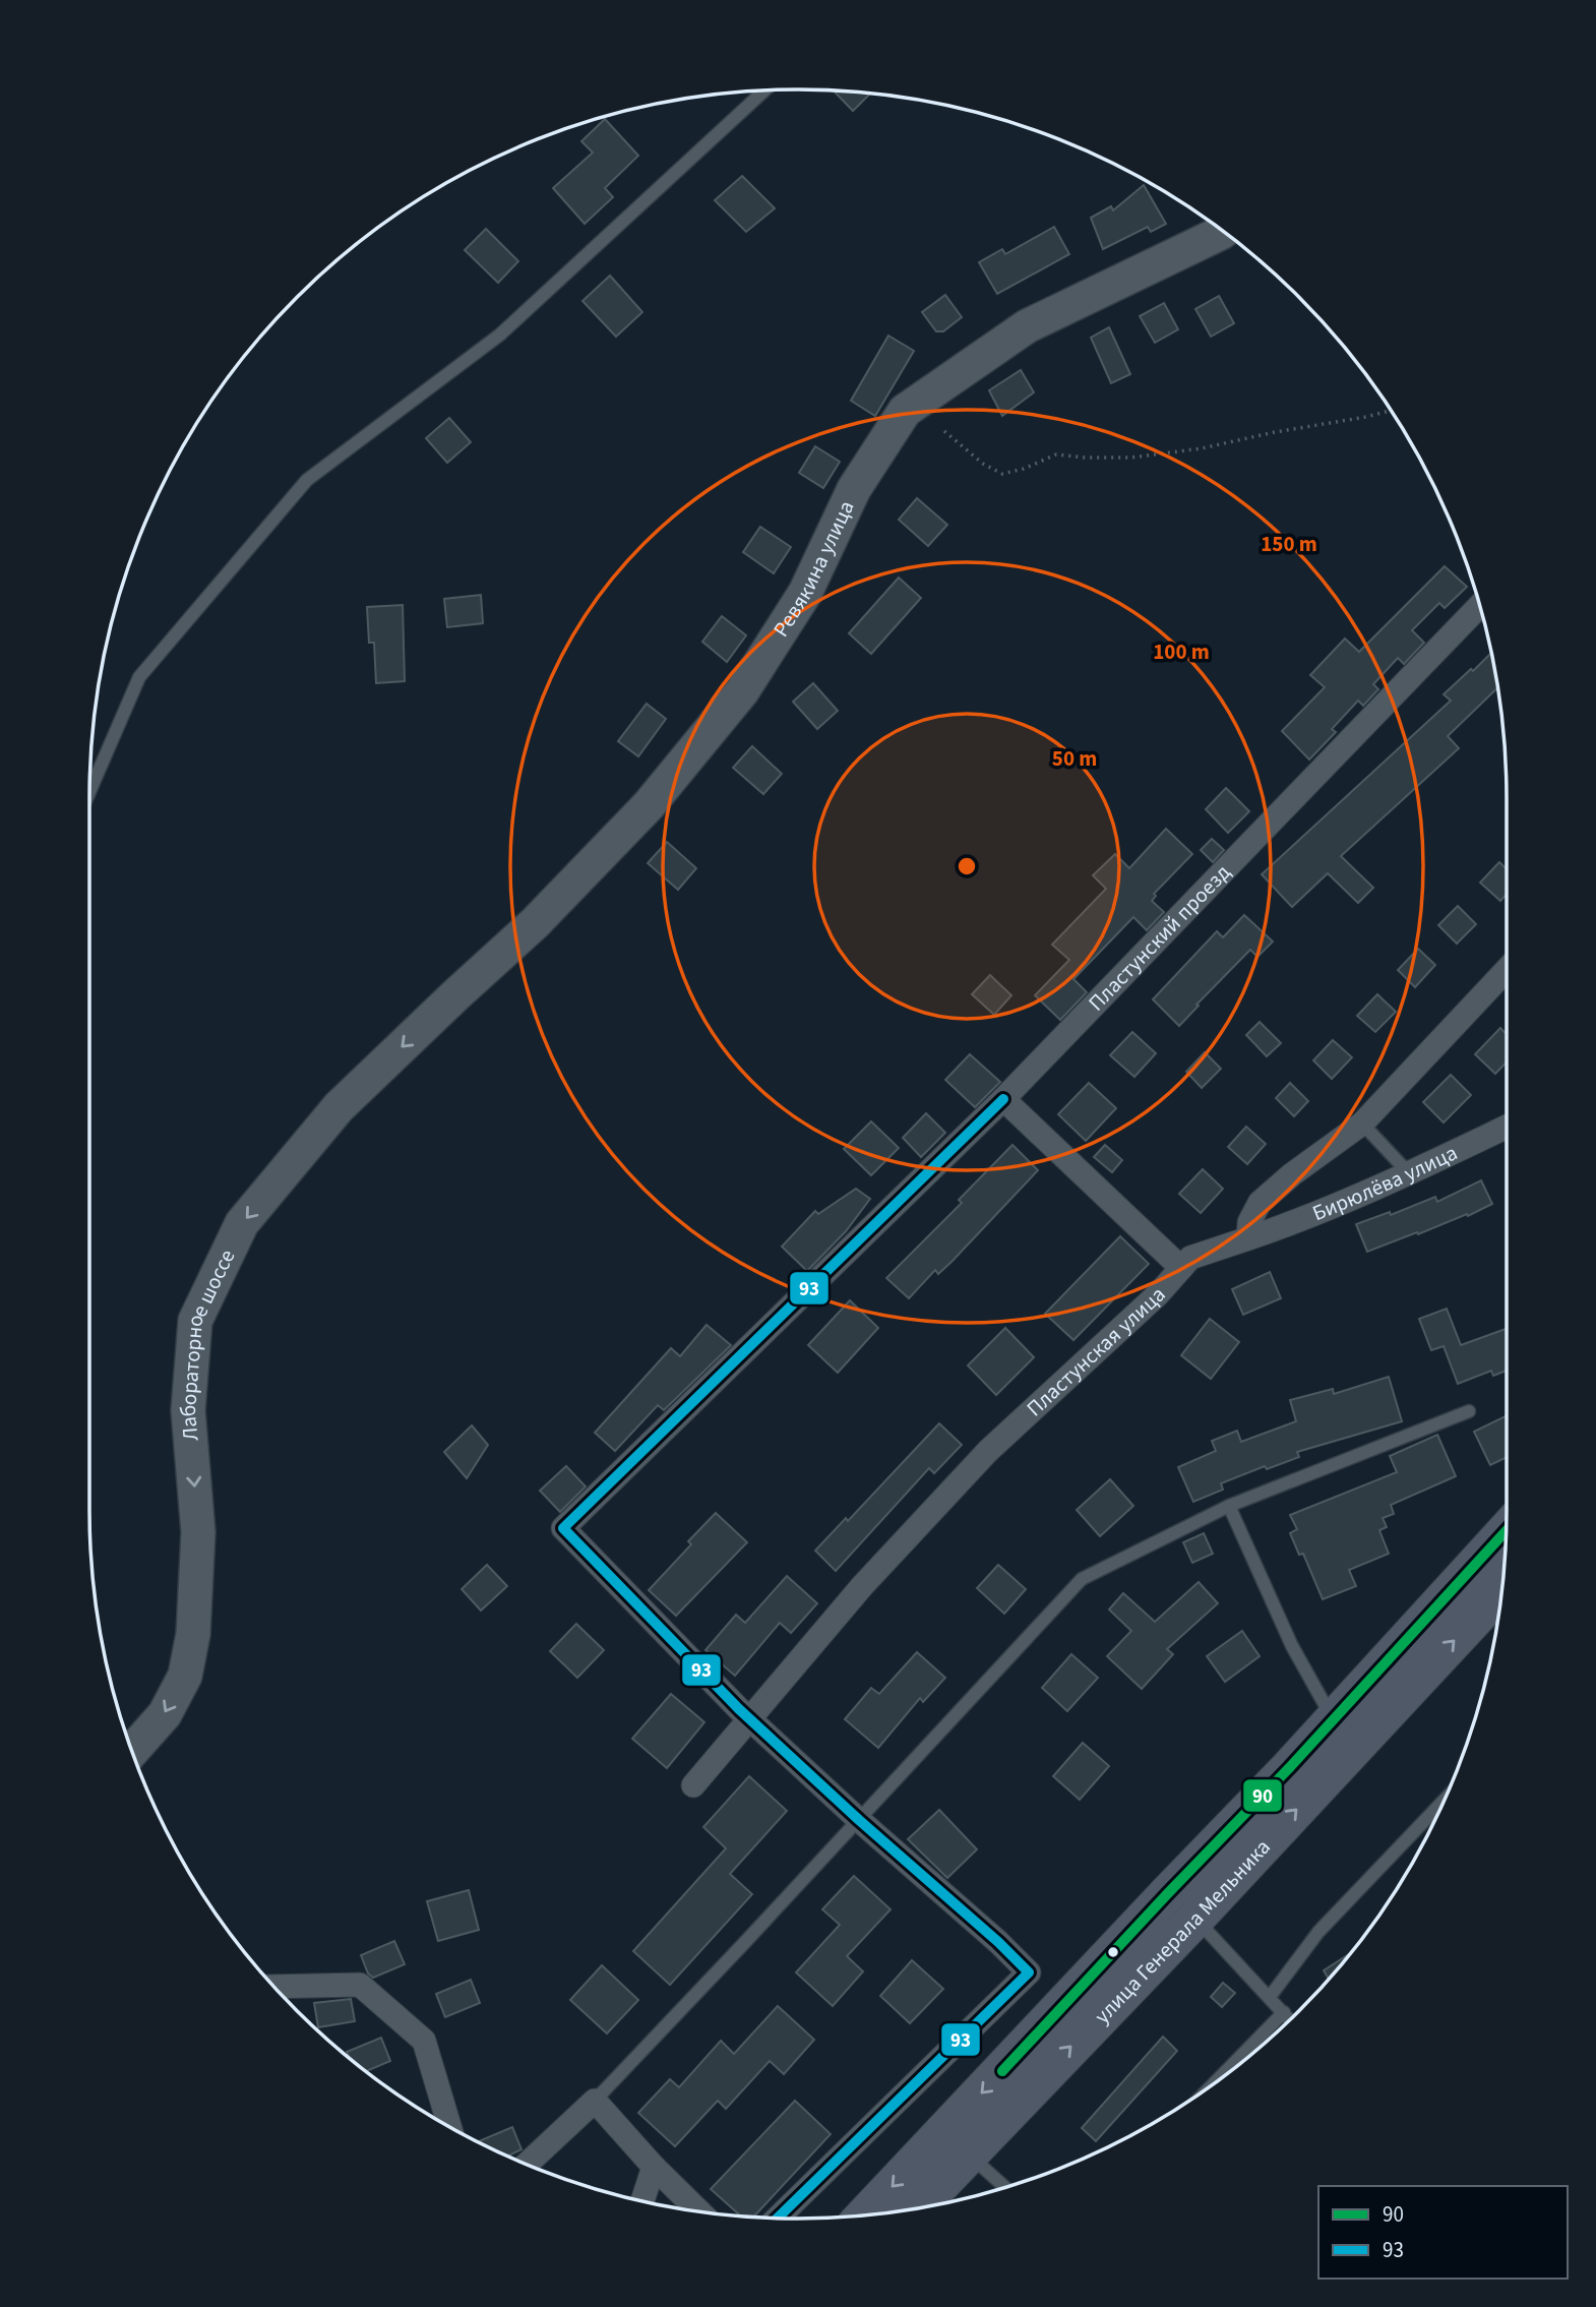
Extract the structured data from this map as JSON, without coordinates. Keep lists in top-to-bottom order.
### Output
{
  "streets": {
    "main road": ["Ревякина улица", "Лабораторное шоссе", "улица Генерала Мельника"],
    "street": ["Пластунский проезд", "Бирюлёва улица", "Пластунская улица"]
  },
  "crossings": [
    ["Ревякина улица", "Лабораторное шоссе"],
    ["Пластунский проезд", "Пластунская улица"],
    ["Бирюлёва улица", "Пластунская улица"]
  ],
  "one_way": ["Лабораторное шоссе"],
  "lines": ["transit line 93", "transit line 90"],
  "legend": ["90", "93"],
  "rings": ["150 m", "100 m", "50 m"]
}
